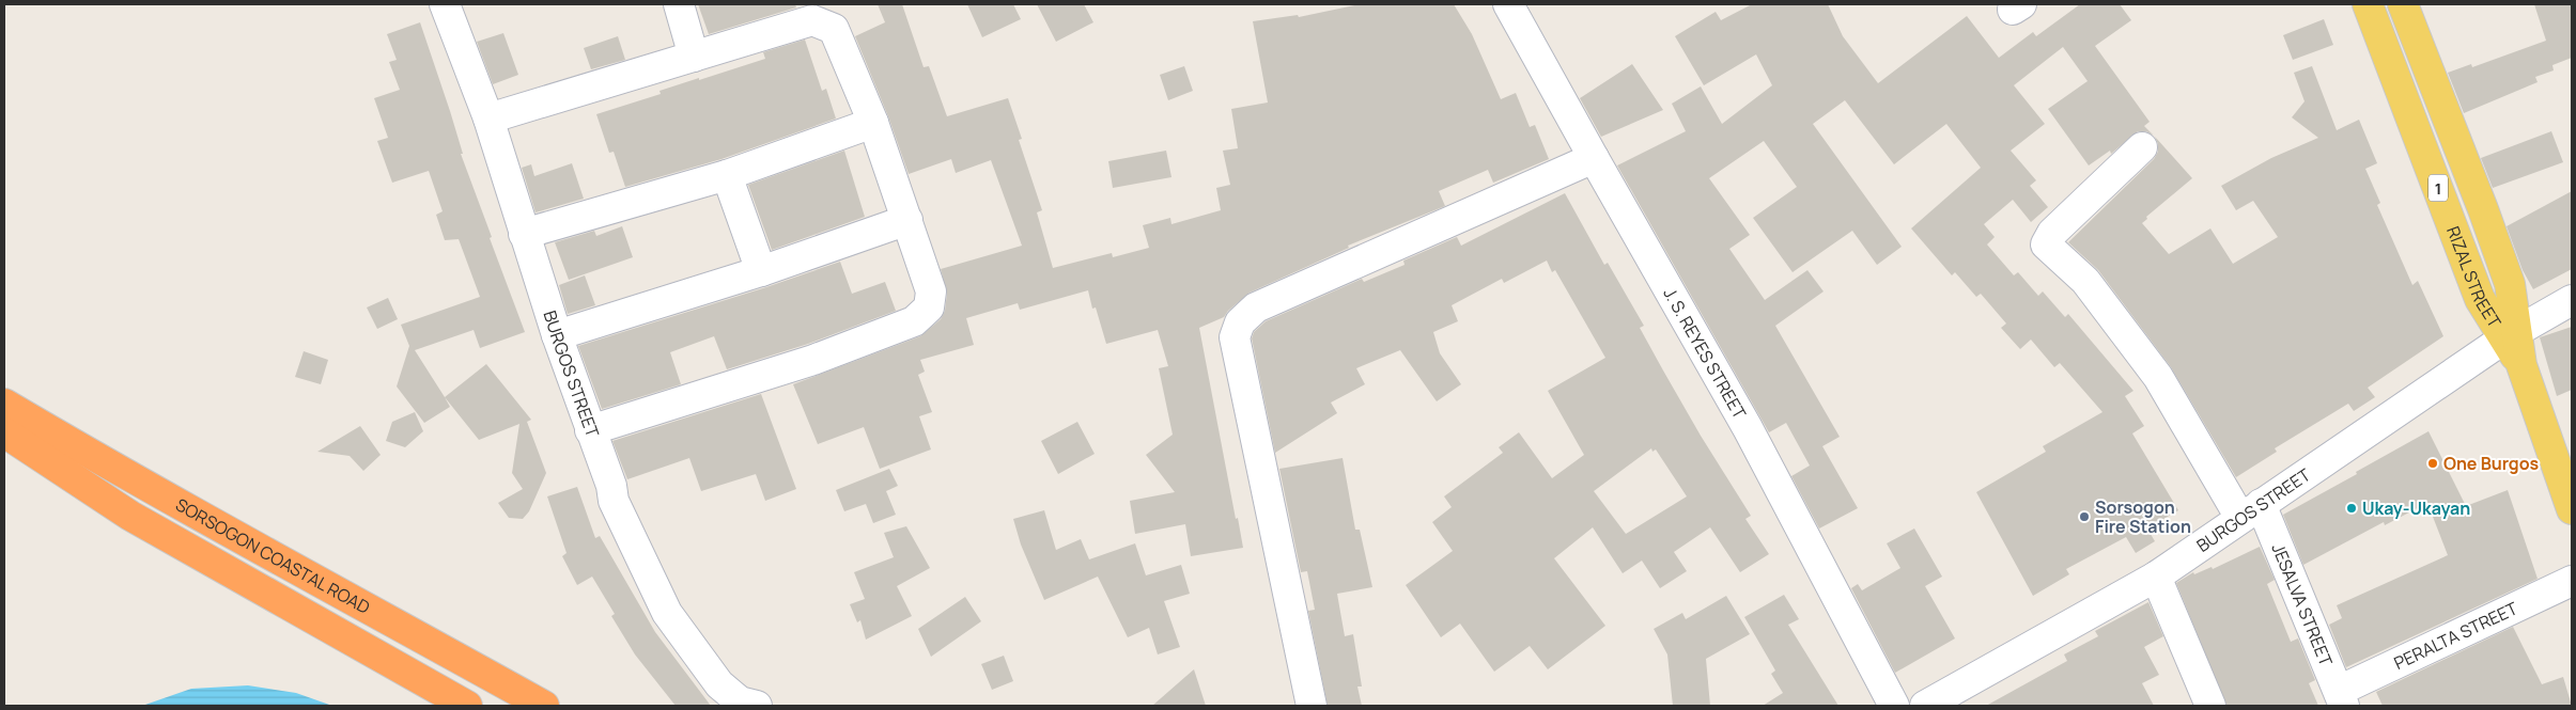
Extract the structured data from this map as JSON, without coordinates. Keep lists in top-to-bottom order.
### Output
{
  "streets": {
    "highway": ["SORSOGON COASTAL ROAD"],
    "main road": ["1", "RIZAL STREET"],
    "street": [
      "J. S. REYES STREET",
      "BURGOS STREET",
      "JESALVA STREET",
      "PERALTA STREET"
    ]
  },
  "crossings": [
    ["RIZAL STREET", "BURGOS STREET"],
    ["BURGOS STREET", "JESALVA STREET"],
    ["JESALVA STREET", "PERALTA STREET"]
  ],
  "places": ["One Burgos", "Ukay-Ukayan", "Sorsogon Fire Station"]
}
